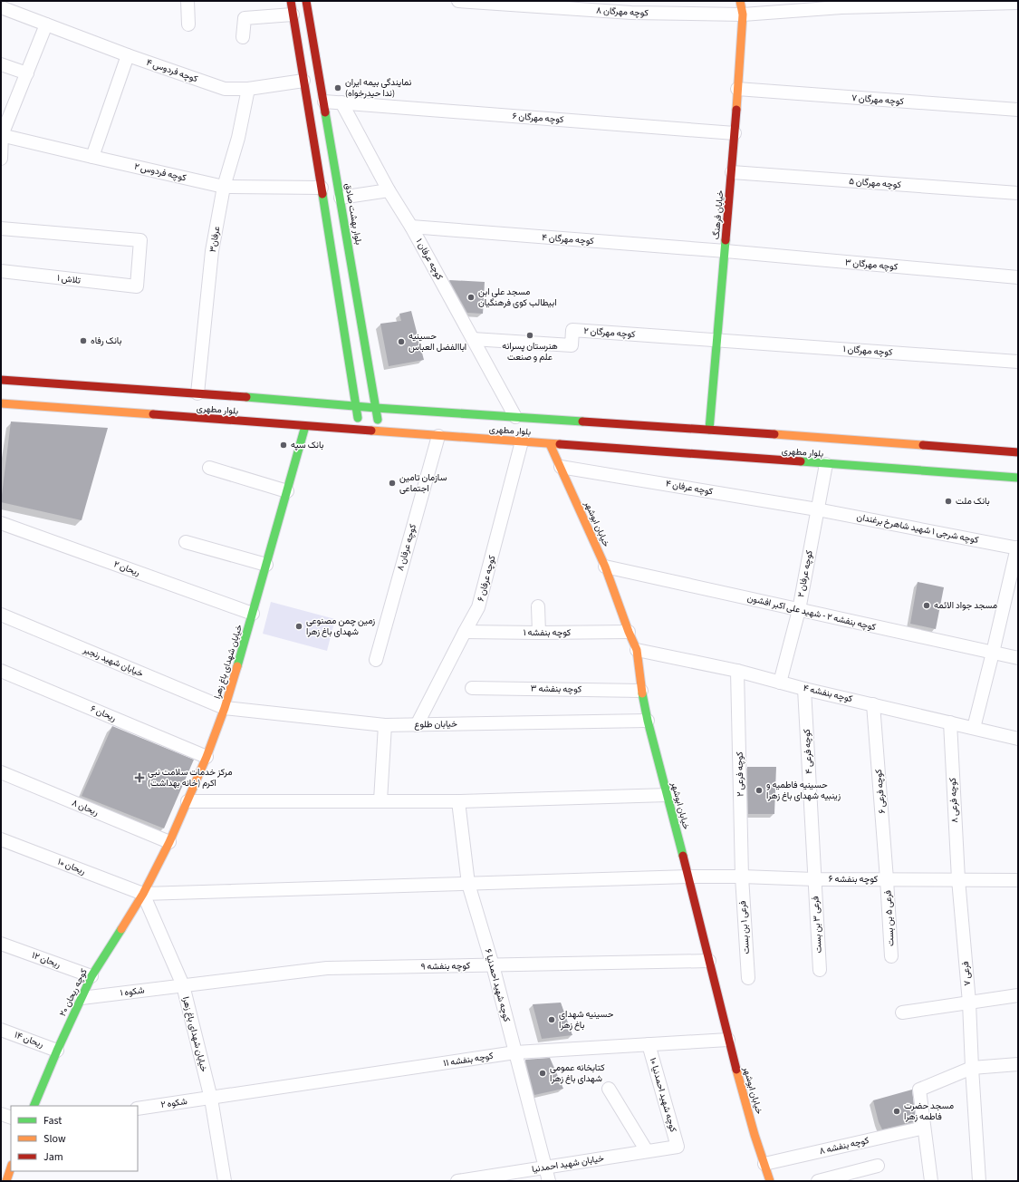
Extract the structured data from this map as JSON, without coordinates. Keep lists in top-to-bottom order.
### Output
{
  "streets": {
    "street": [
      "کوچه مهرگان ۸",
      "کوچه فردوس ۴",
      "کوچه مهرگان ۷",
      "کوچه مهرگان ۶",
      "کوچه فردوس ۲",
      "کوچه مهرگان ۵",
      "بلوار بهشت صادق",
      "خیابان فرهنگ",
      "عرفان۳",
      "کوچه مهرگان ۴",
      "کوچه عرفان ۱",
      "کوچه مهرگان ۳",
      "تلاش ۱",
      "کوچه مهرگان ۲",
      "کوچه مهرگان ۱",
      "بلوار مطهری",
      "کوچه عرفان ۴",
      "خیابان ابوشهر",
      "کوچه شرجی ۱ شهید شاهرخ برغندان",
      "کوچه عرفان ۸",
      "ریحان ۲",
      "کوچه عرفان ۲",
      "کوچه عرفان ۶",
      "کوچه بنفشه ۲ - شهید علی اکبر افشون",
      "کوچه بنفشه ۱",
      "خیابان شهید رنجبر",
      "خیابان شهدای باغ‌ زهرا",
      "کوچه بنفشه ۳",
      "کوچه بنفشه ۴",
      "ریحان ۶",
      "خیابان طلوع",
      "کوچه فرعی ۴",
      "کوچه فرعی ۲",
      "کوچه فرعی ۶",
      "کوچه فرعی ۸",
      "ریحان ۸",
      "ریحان ۱۰",
      "کوچه بنفشه ۶",
      "فرعی ۵ بن بست",
      "فرعی ۳ بن بست",
      "فرعی ۱ بن بست",
      "ریحان ۱۲",
      "کوچه بنفشه ۹",
      "فرعی ۷",
      "کوچه شهید احمدنیا ۶",
      "شکوه ۱",
      "کوچه ریحان ۲۰",
      "خیابان شهدای باغ زهرا",
      "ریحان ۱۴",
      "کوچه بنفشه ۱۱",
      "کوچه شهید احمدنیا ۱۰",
      "شکوه ۲",
      "کوچه بنفشه ۸",
      "خیابان شهید احمدنیا"
    ]
  },
  "crossings": [
    ["کوچه مهرگان ۸", "خیابان فرهنگ"],
    ["کوچه فردوس ۴", "بلوار بهشت صادق"],
    ["کوچه فردوس ۴", "عرفان۳"],
    ["کوچه مهرگان ۷", "خیابان فرهنگ"],
    ["کوچه مهرگان ۶", "بلوار بهشت صادق"],
    ["کوچه مهرگان ۶", "خیابان فرهنگ"],
    ["کوچه مهرگان ۶", "کوچه عرفان ۱"],
    ["کوچه فردوس ۲", "بلوار بهشت صادق"],
    ["کوچه فردوس ۲", "عرفان۳"],
    ["کوچه مهرگان ۵", "خیابان فرهنگ"],
    ["بلوار بهشت صادق", "بلوار مطهری"],
    ["خیابان فرهنگ", "کوچه مهرگان ۴"],
    ["خیابان فرهنگ", "کوچه مهرگان ۳"],
    ["خیابان فرهنگ", "کوچه مهرگان ۲"],
    ["خیابان فرهنگ", "کوچه مهرگان ۱"],
    ["خیابان فرهنگ", "بلوار مطهری"],
    ["عرفان۳", "بلوار مطهری"],
    ["کوچه مهرگان ۴", "کوچه عرفان ۱"],
    ["کوچه مهرگان ۴", "کوچه مهرگان ۳"],
    ["کوچه عرفان ۱", "کوچه مهرگان ۲"],
    ["کوچه عرفان ۱", "بلوار مطهری"],
    ["کوچه مهرگان ۲", "کوچه مهرگان ۱"],
    ["بلوار مطهری", "خیابان ابوشهر"],
    ["بلوار مطهری", "کوچه عرفان ۸"],
    ["بلوار مطهری", "کوچه عرفان ۲"],
    ["بلوار مطهری", "کوچه عرفان ۶"],
    ["بلوار مطهری", "خیابان شهدای باغ‌ زهرا"],
    ["کوچه عرفان ۴", "خیابان ابوشهر"],
    ["کوچه عرفان ۴", "کوچه شرجی ۱ شهید شاهرخ برغندان"],
    ["کوچه عرفان ۴", "کوچه عرفان ۲"],
    ["خیابان ابوشهر", "کوچه بنفشه ۲ - شهید علی اکبر افشون"],
    ["خیابان ابوشهر", "کوچه بنفشه ۱"],
    ["خیابان ابوشهر", "کوچه بنفشه ۳"],
    ["خیابان ابوشهر", "کوچه بنفشه ۴"],
    ["خیابان ابوشهر", "خیابان طلوع"],
    ["خیابان ابوشهر", "کوچه بنفشه ۶"],
    ["خیابان ابوشهر", "کوچه بنفشه ۹"],
    ["خیابان ابوشهر", "کوچه بنفشه ۱۱"],
    ["خیابان ابوشهر", "کوچه بنفشه ۸"],
    ["کوچه شرجی ۱ شهید شاهرخ برغندان", "کوچه عرفان ۲"],
    ["ریحان ۲", "خیابان شهدای باغ‌ زهرا"],
    ["کوچه عرفان ۲", "کوچه بنفشه ۲ - شهید علی اکبر افشون"],
    ["کوچه عرفان ۲", "کوچه بنفشه ۴"],
    ["کوچه عرفان ۶", "کوچه بنفشه ۱"],
    ["کوچه عرفان ۶", "خیابان طلوع"],
    ["خیابان شهید رنجبر", "خیابان شهدای باغ‌ زهرا"],
    ["خیابان شهید رنجبر", "خیابان طلوع"],
    ["خیابان شهدای باغ‌ زهرا", "ریحان ۶"],
    ["خیابان شهدای باغ‌ زهرا", "خیابان طلوع"],
    ["خیابان شهدای باغ‌ زهرا", "ریحان ۸"],
    ["خیابان شهدای باغ‌ زهرا", "ریحان ۱۰"],
    ["خیابان شهدای باغ‌ زهرا", "کوچه بنفشه ۶"],
    ["خیابان شهدای باغ‌ زهرا", "کوچه ریحان ۲۰"],
    ["خیابان شهدای باغ‌ زهرا", "خیابان شهدای باغ زهرا"],
    ["کوچه بنفشه ۴", "کوچه فرعی ۴"],
    ["کوچه بنفشه ۴", "کوچه فرعی ۲"],
    ["کوچه بنفشه ۴", "کوچه فرعی ۶"],
    ["کوچه بنفشه ۴", "کوچه فرعی ۸"],
    ["کوچه فرعی ۴", "کوچه بنفشه ۶"],
    ["کوچه فرعی ۴", "فرعی ۳ بن بست"],
    ["کوچه فرعی ۲", "کوچه بنفشه ۶"],
    ["کوچه فرعی ۲", "فرعی ۱ بن بست"],
    ["کوچه فرعی ۶", "کوچه بنفشه ۶"],
    ["کوچه فرعی ۶", "فرعی ۵ بن بست"],
    ["کوچه فرعی ۸", "کوچه بنفشه ۶"],
    ["کوچه فرعی ۸", "فرعی ۷"],
    ["ریحان ۱۰", "کوچه بنفشه ۶"],
    ["ریحان ۱۰", "کوچه ریحان ۲۰"],
    ["ریحان ۱۰", "خیابان شهدای باغ زهرا"],
    ["کوچه بنفشه ۶", "فرعی ۵ بن بست"],
    ["کوچه بنفشه ۶", "فرعی ۳ بن بست"],
    ["کوچه بنفشه ۶", "فرعی ۱ بن بست"],
    ["کوچه بنفشه ۶", "فرعی ۷"],
    ["کوچه بنفشه ۶", "کوچه شهید احمدنیا ۶"],
    ["کوچه بنفشه ۶", "کوچه ریحان ۲۰"],
    ["کوچه بنفشه ۶", "خیابان شهدای باغ زهرا"],
    ["ریحان ۱۲", "کوچه ریحان ۲۰"],
    ["کوچه بنفشه ۹", "کوچه شهید احمدنیا ۶"],
    ["کوچه بنفشه ۹", "شکوه ۱"],
    ["کوچه بنفشه ۹", "خیابان شهدای باغ زهرا"],
    ["کوچه شهید احمدنیا ۶", "کوچه بنفشه ۱۱"],
    ["کوچه شهید احمدنیا ۶", "خیابان شهید احمدنیا"],
    ["شکوه ۱", "کوچه ریحان ۲۰"],
    ["شکوه ۱", "خیابان شهدای باغ زهرا"],
    ["کوچه ریحان ۲۰", "خیابان شهدای باغ زهرا"],
    ["کوچه ریحان ۲۰", "ریحان ۱۴"],
    ["خیابان شهدای باغ زهرا", "کوچه بنفشه ۱۱"],
    ["خیابان شهدای باغ زهرا", "شکوه ۲"],
    ["کوچه بنفشه ۱۱", "کوچه شهید احمدنیا ۱۰"],
    ["کوچه بنفشه ۱۱", "شکوه ۲"],
    ["کوچه شهید احمدنیا ۱۰", "خیابان شهید احمدنیا"]
  ],
  "places": {
    "other": [
      "نمایندگی بیمه ایران (ندا حیدرخواه)",
      "مسجد علی ابن ابیطالب کوی فرهنگیان",
      "هنرستان پسرانه علم و صنعت",
      "بانک رفاه",
      "حسینیه اباالفضل العباس",
      "بانک سپه",
      "سازمان تامین اجتماعی",
      "بانک ملت",
      "مسجد جواد الائمه",
      "زمین چمن مصنوعی شهدای باغ زهرا",
      "حسینیه فاطمیه و زینبیه شهدای باغ زهرا",
      "حسینیه شهدای باغ زهرا",
      "کتابخانه عمومی شهدای باغ زهرا",
      "مسجد حضرت فاطمه زهرا"
    ],
    "health": ["مرکز خدمات سلامت نبی اکرم (خانه بهداشت)"]
  },
  "legend": ["Fast", "Slow", "Jam"]
}
